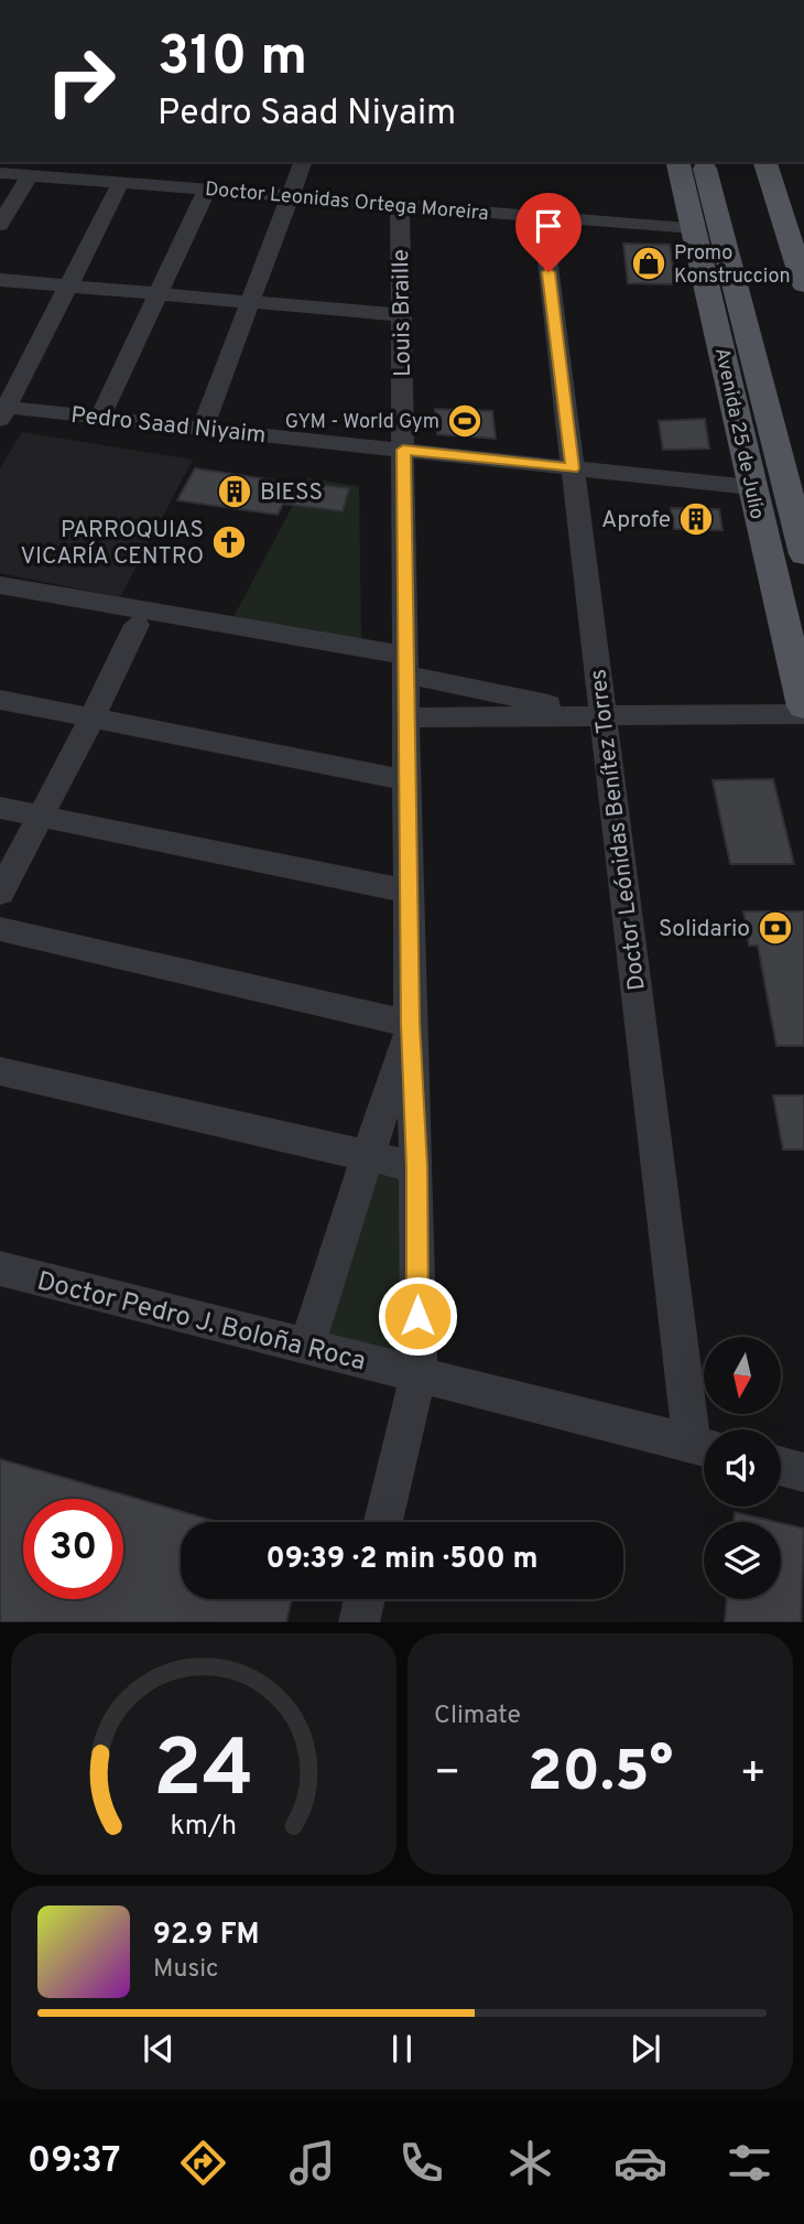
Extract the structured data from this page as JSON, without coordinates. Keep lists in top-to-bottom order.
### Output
{
  "streets": {
    "main road": ["Avenida 25 de Julio"],
    "street": [
      "Doctor Leonidas Ortega Moreira",
      "Louis Braille",
      "Pedro Saad Niyaim",
      "Doctor Leónidas Benítez Torres",
      "Doctor Pedro J. Boloña Roca"
    ]
  },
  "crossings": [
    ["Doctor Leonidas Ortega Moreira", "Louis Braille"],
    ["Doctor Leonidas Ortega Moreira", "Avenida 25 de Julio"],
    ["Doctor Leonidas Ortega Moreira", "Doctor Leónidas Benítez Torres"],
    ["Louis Braille", "Pedro Saad Niyaim"],
    ["Louis Braille", "Doctor Pedro J. Boloña Roca"],
    ["Pedro Saad Niyaim", "Avenida 25 de Julio"],
    ["Pedro Saad Niyaim", "Doctor Leónidas Benítez Torres"],
    ["Doctor Leónidas Benítez Torres", "Doctor Pedro J. Boloña Roca"]
  ],
  "places": {
    "shop": ["Promo Konstruccion"],
    "sports": ["GYM - World Gym"],
    "building": ["BIESS", "Aprofe"],
    "church": ["PARROQUIAS VICARÍA CENTRO"],
    "bank": ["Solidario"]
  },
  "north": "bottom",
  "page": {
    "turn": ["310 m", "Pedro Saad Niyaim"],
    "limit": "30",
    "trip": "09:39 · 2 min · 500 m",
    "tile": "Climate",
    "heat": ["−", "20.5°", "+"],
    "song": ["92.9 FM", "Music"],
    "tabs": "09:37",
    "gauge": ["24", "km/h"]
  }
}
